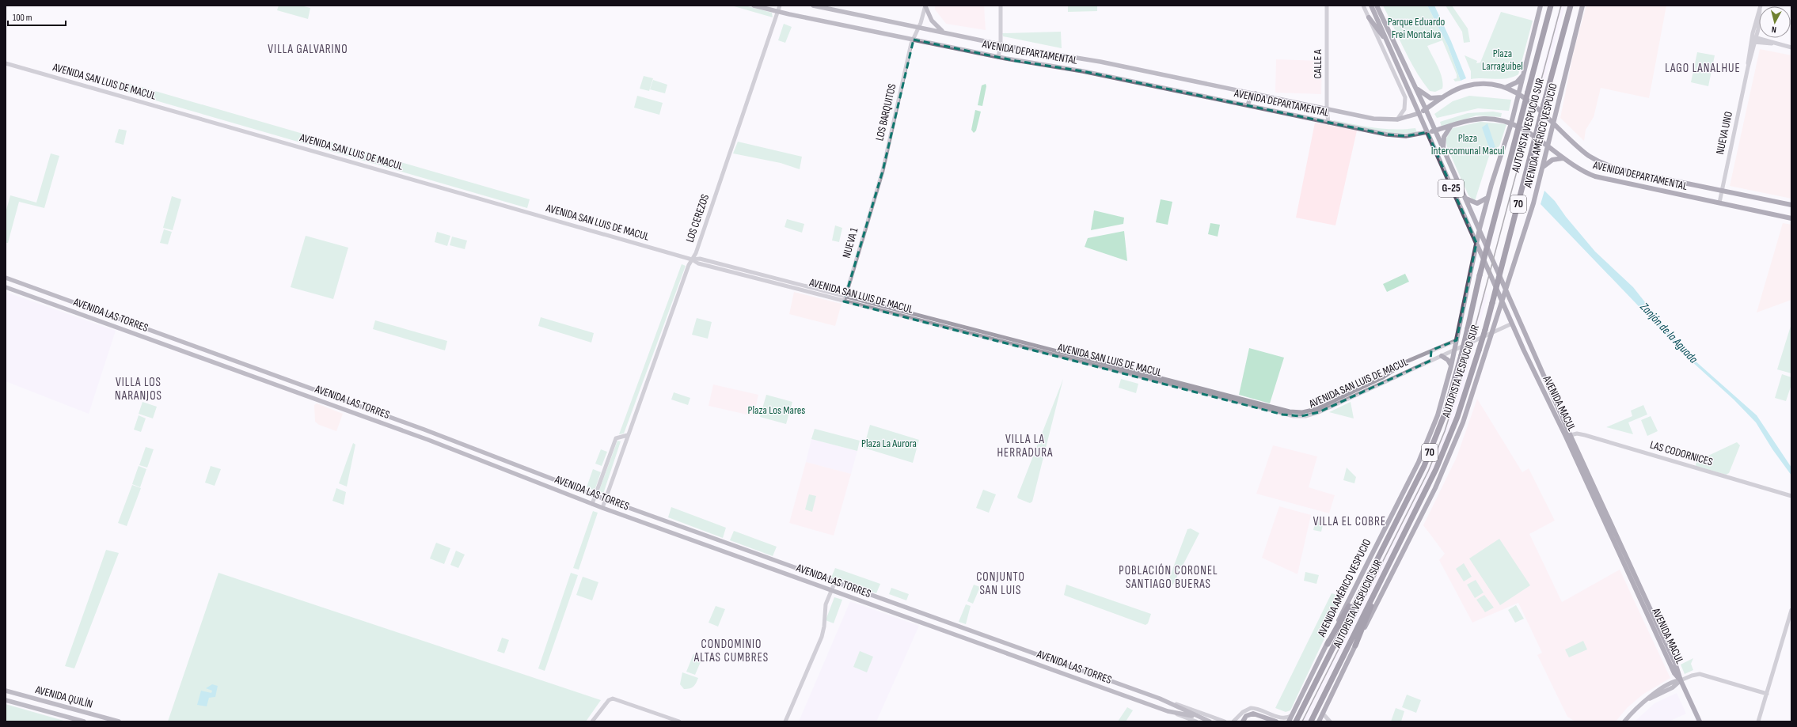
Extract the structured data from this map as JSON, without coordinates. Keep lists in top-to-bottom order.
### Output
{
  "streets": {
    "highway": ["AUTOPISTA VESPUCIO SUR", "70"],
    "main road": [
      "AVENIDA DEPARTAMENTAL",
      "AVENIDA AMÉRICO VESPUCIO",
      "G-25",
      "AVENIDA LAS TORRES",
      "AVENIDA MACUL",
      "AVENIDA QUILÍN"
    ],
    "street": [
      "CALLE A",
      "AVENIDA SAN LUIS DE MACUL",
      "LOS BARQUITOS",
      "NUEVA UNO",
      "LOS CEREZOS",
      "NUEVA 1",
      "LAS CODORNICES"
    ]
  },
  "crossings": [
    ["AVENIDA DEPARTAMENTAL", "CALLE A"],
    ["AVENIDA DEPARTAMENTAL", "LOS BARQUITOS"],
    ["AVENIDA DEPARTAMENTAL", "NUEVA UNO"],
    ["AVENIDA DEPARTAMENTAL", "AVENIDA AMÉRICO VESPUCIO"],
    ["AVENIDA DEPARTAMENTAL", "G-25"],
    ["AVENIDA DEPARTAMENTAL", "LOS CEREZOS"],
    ["AVENIDA DEPARTAMENTAL", "AVENIDA MACUL"],
    ["AVENIDA SAN LUIS DE MACUL", "AVENIDA AMÉRICO VESPUCIO"],
    ["AVENIDA SAN LUIS DE MACUL", "LOS CEREZOS"],
    ["AVENIDA SAN LUIS DE MACUL", "NUEVA 1"],
    ["AVENIDA SAN LUIS DE MACUL", "AVENIDA MACUL"],
    ["LOS BARQUITOS", "NUEVA 1"],
    ["AVENIDA AMÉRICO VESPUCIO", "AVENIDA MACUL"],
    ["G-25", "AVENIDA MACUL"],
    ["LOS CEREZOS", "AVENIDA LAS TORRES"],
    ["AVENIDA MACUL", "LAS CODORNICES"]
  ],
  "districts": [
    "VILLA GALVARINO",
    "LAGO LANALHUE",
    "VILLA LOS NARANJOS",
    "VILLA LA HERRADURA",
    "VILLA EL COBRE",
    "POBLACIÓN CORONEL SANTIAGO BUERAS",
    "CONJUNTO SAN LUIS",
    "CONDOMINIO ALTAS CUMBRES"
  ],
  "water": ["Zanjón de la Aguada"],
  "parks": [
    "Parque Eduardo Frei Montalva",
    "Plaza Larraguibel",
    "Plaza Intercomunal Macul",
    "Plaza Los Mares",
    "Plaza La Aurora"
  ],
  "scale_bar": "100 m",
  "north": "bottom"
}
